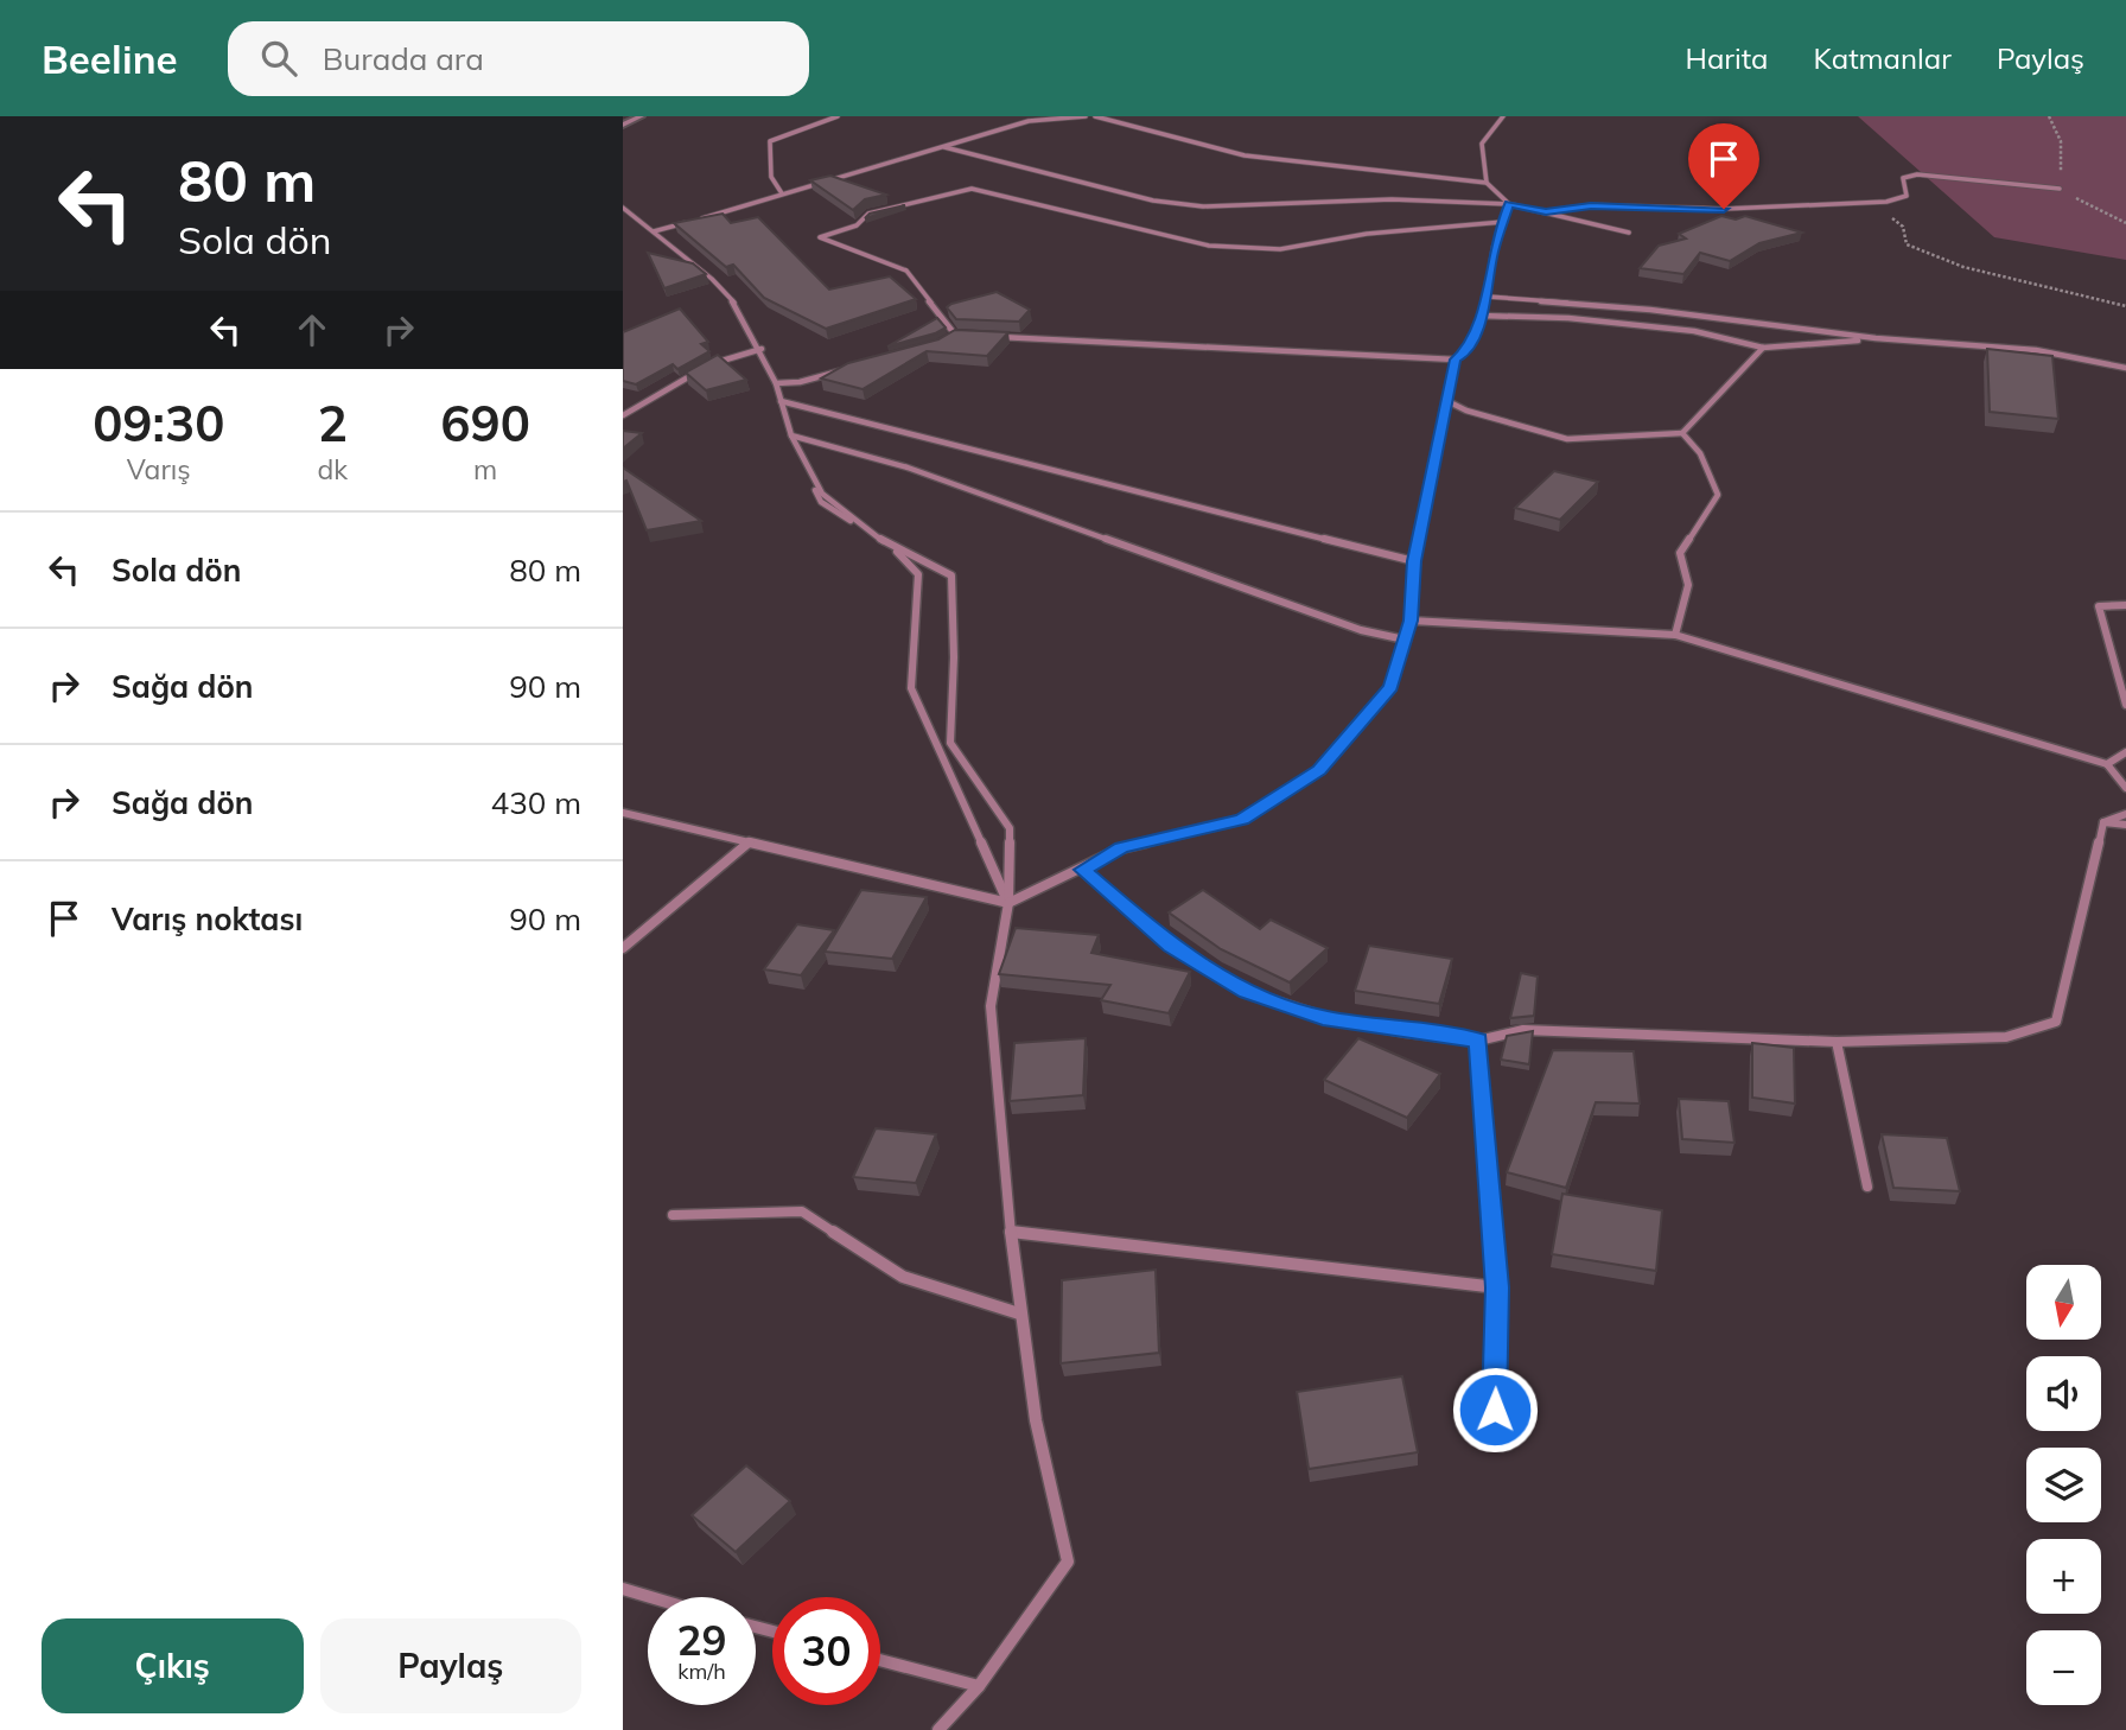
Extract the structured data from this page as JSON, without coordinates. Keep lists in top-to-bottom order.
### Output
{
  "north": "bottom",
  "page": {
    "header": "Beeline",
    "search": "Burada ara",
    "nav": ["Harita", "Katmanlar", "Paylaş"],
    "turn": ["80 m", "Sola dön"],
    "eta": [
      "09:30",
      "Varış",
      "2",
      "dk",
      "690",
      "m"
    ],
    "list": [
      {
        "name": "Sola dön",
        "value": "80 m"
      },
      {
        "name": "Sağa dön",
        "value": "90 m"
      },
      {
        "name": "Sağa dön",
        "value": "430 m"
      },
      {
        "name": "Varış noktası",
        "value": "90 m"
      }
    ],
    "map_buttons": ["+", "−"],
    "speed": "29 km/h",
    "limit": "30",
    "buttons": ["Çıkış", "Paylaş"]
  }
}
